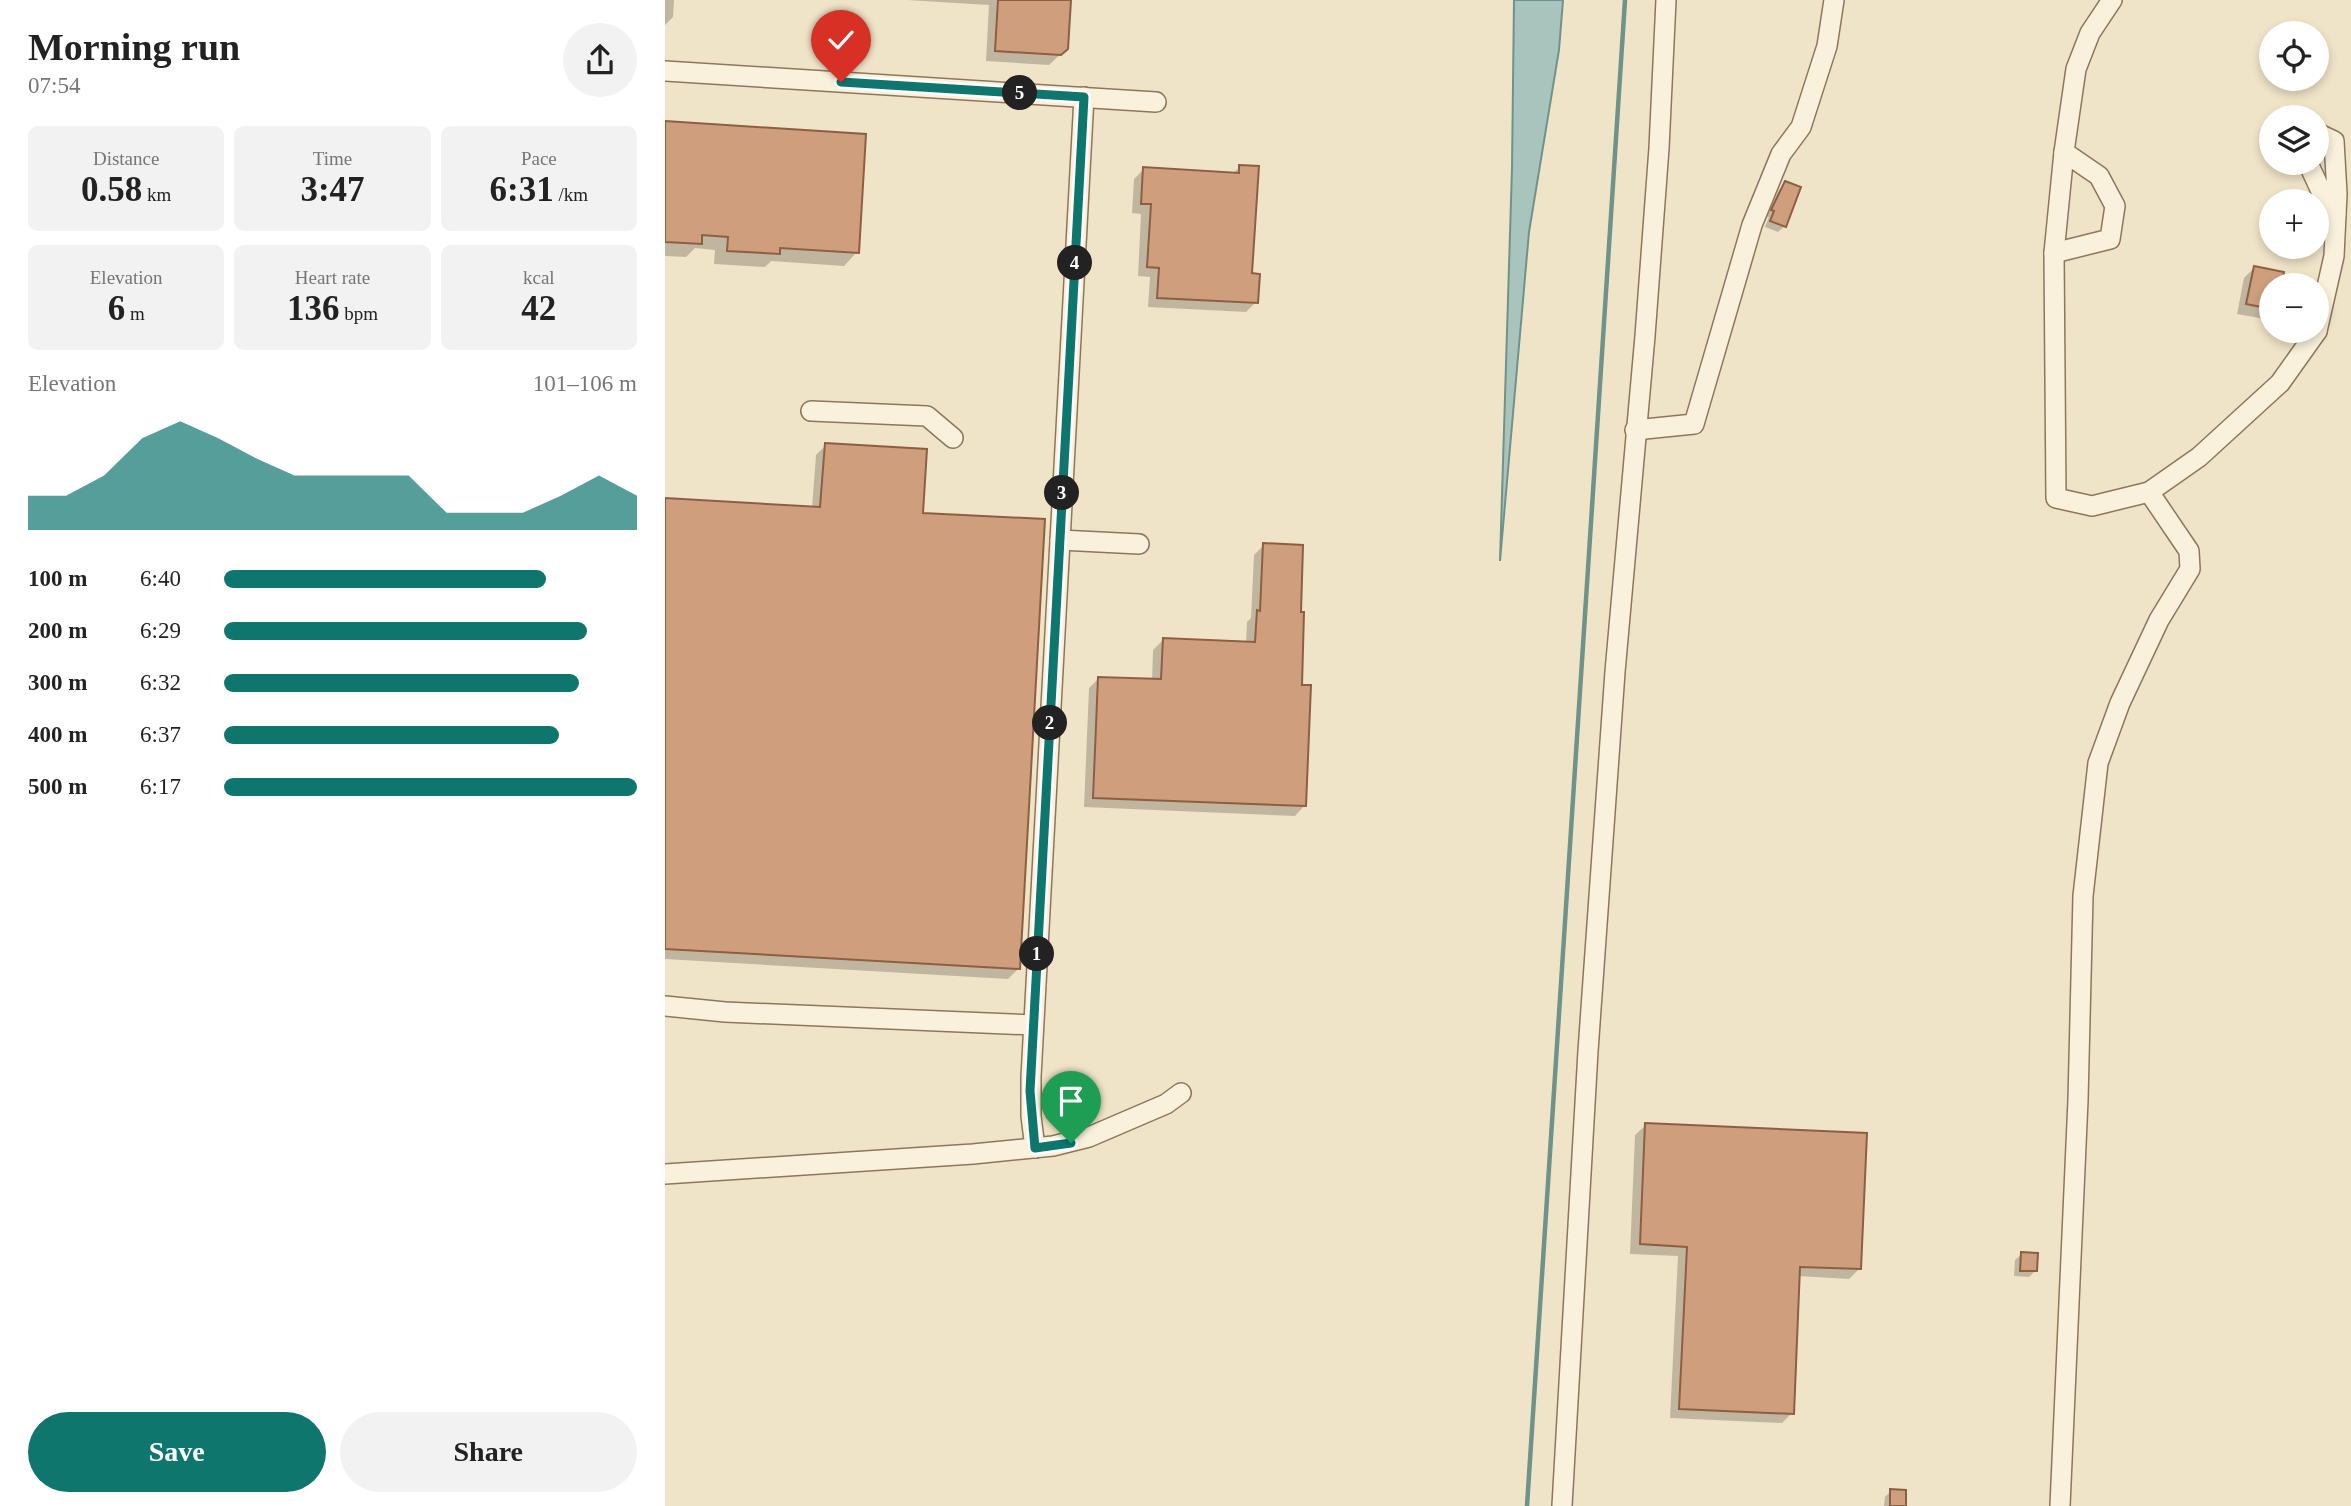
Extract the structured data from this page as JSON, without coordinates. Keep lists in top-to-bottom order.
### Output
{
  "page": {
    "heading": ["Morning run", "07:54"],
    "map_buttons": ["+", "−"],
    "pins": [
      "5",
      "4",
      "3",
      "2",
      "1"
    ],
    "stats": [
      ["Distance", "0.58 km"],
      ["Time", "3:47"],
      ["Pace", "6:31 /km"],
      ["Elevation", "6 m"],
      ["Heart rate", "136 bpm"],
      ["kcal", "42"]
    ],
    "chart": ["Elevation", "101–106 m"],
    "list": [
      {
        "name": "100 m",
        "note": "6:40"
      },
      {
        "name": "200 m",
        "note": "6:29"
      },
      {
        "name": "300 m",
        "note": "6:32"
      },
      {
        "name": "400 m",
        "note": "6:37"
      },
      {
        "name": "500 m",
        "note": "6:17"
      }
    ],
    "buttons": ["Save", "Share"]
  }
}
